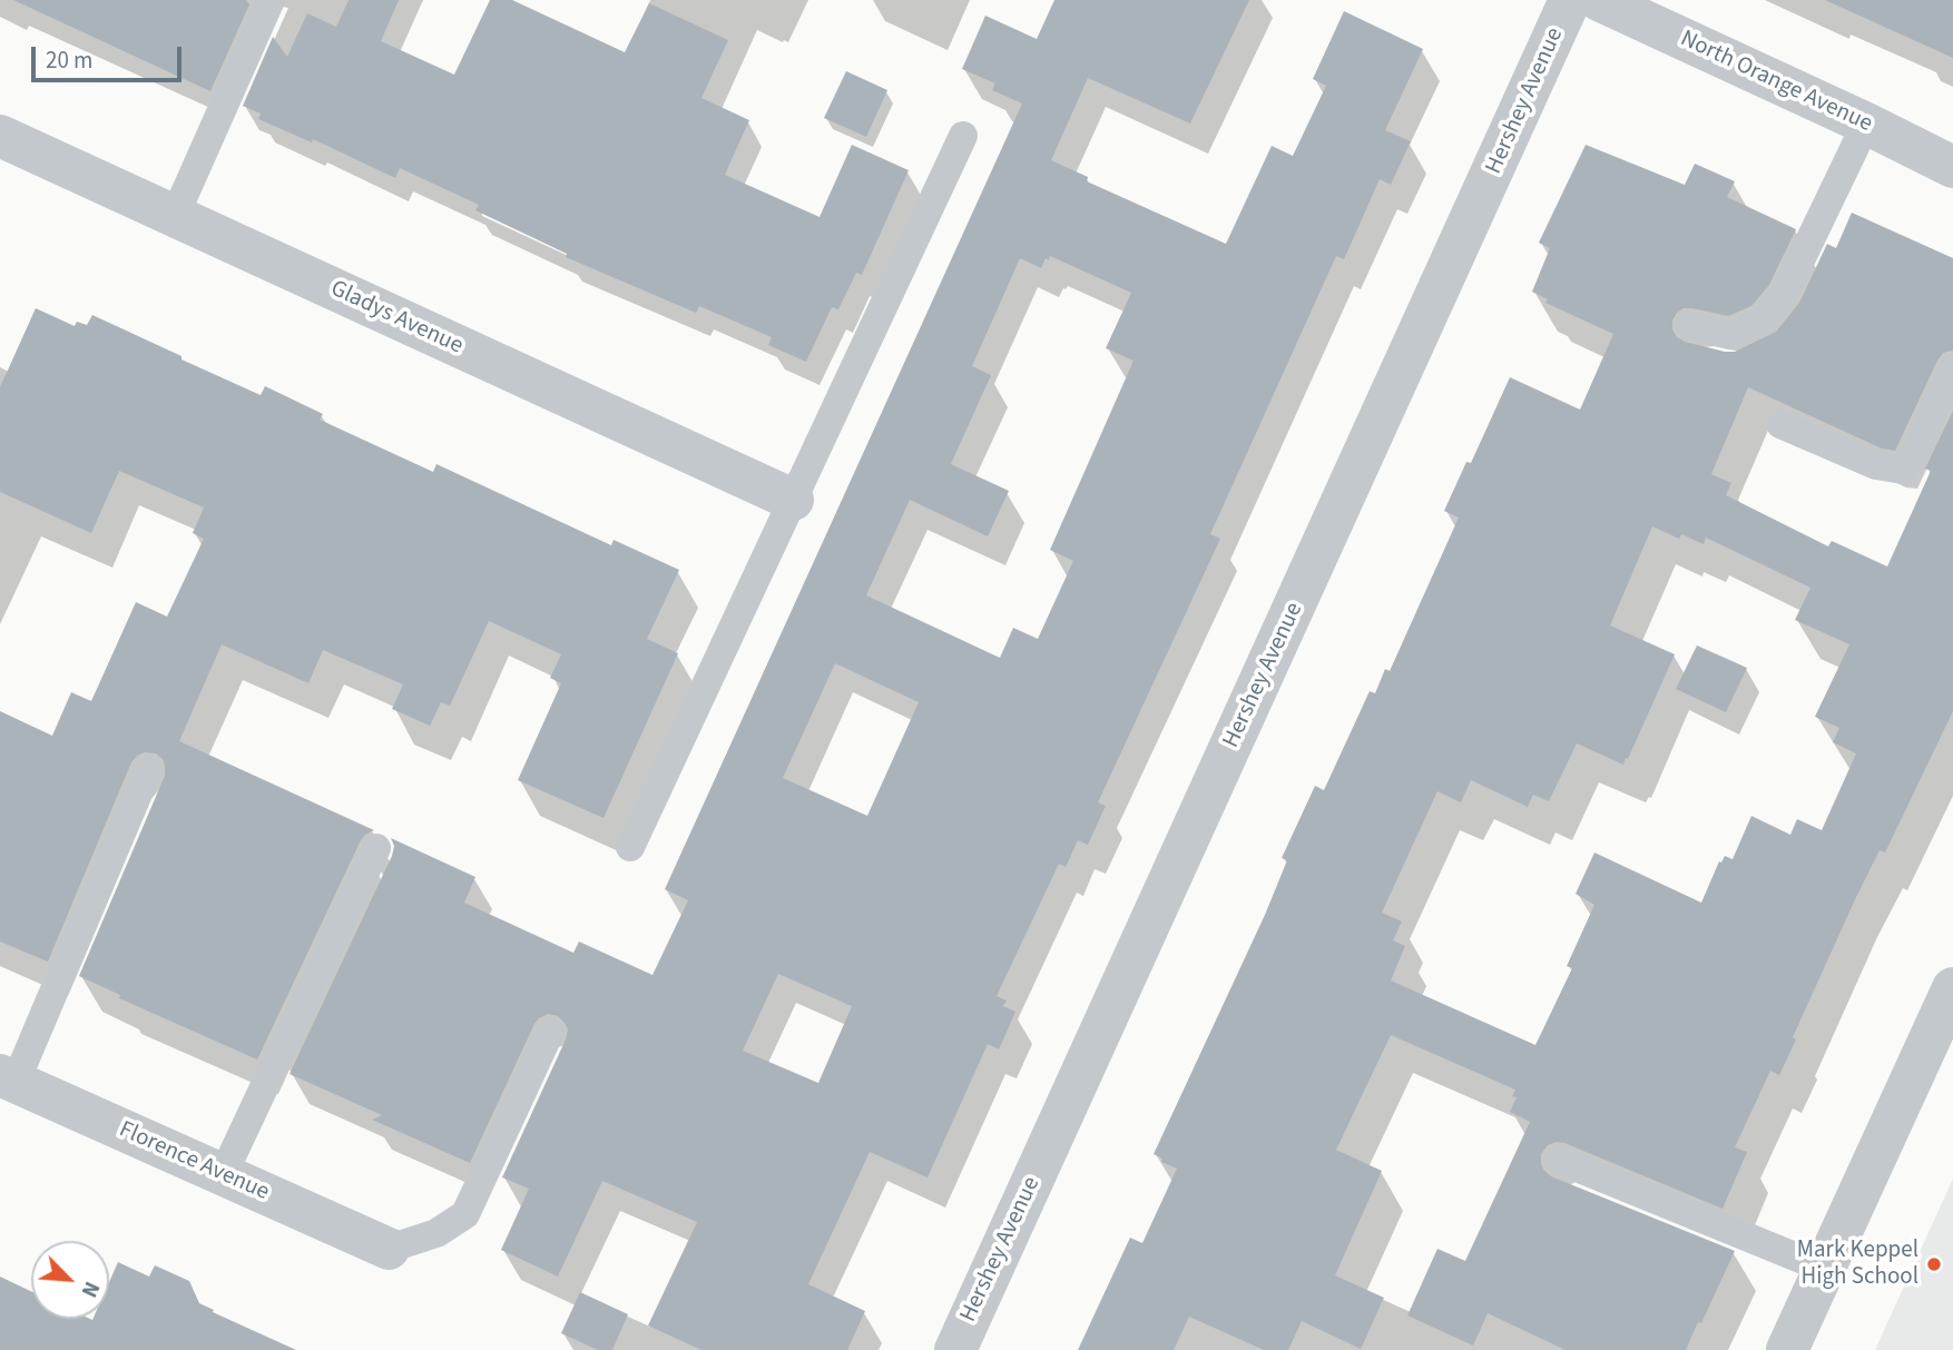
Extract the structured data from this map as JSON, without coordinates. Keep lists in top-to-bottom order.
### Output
{
  "streets": {
    "street": [
      "North Orange Avenue",
      "Hershey Avenue",
      "Gladys Avenue",
      "Florence Avenue"
    ]
  },
  "places": ["Mark Keppel High School"],
  "scale_bar": "20 m",
  "north": "bottom right"
}
